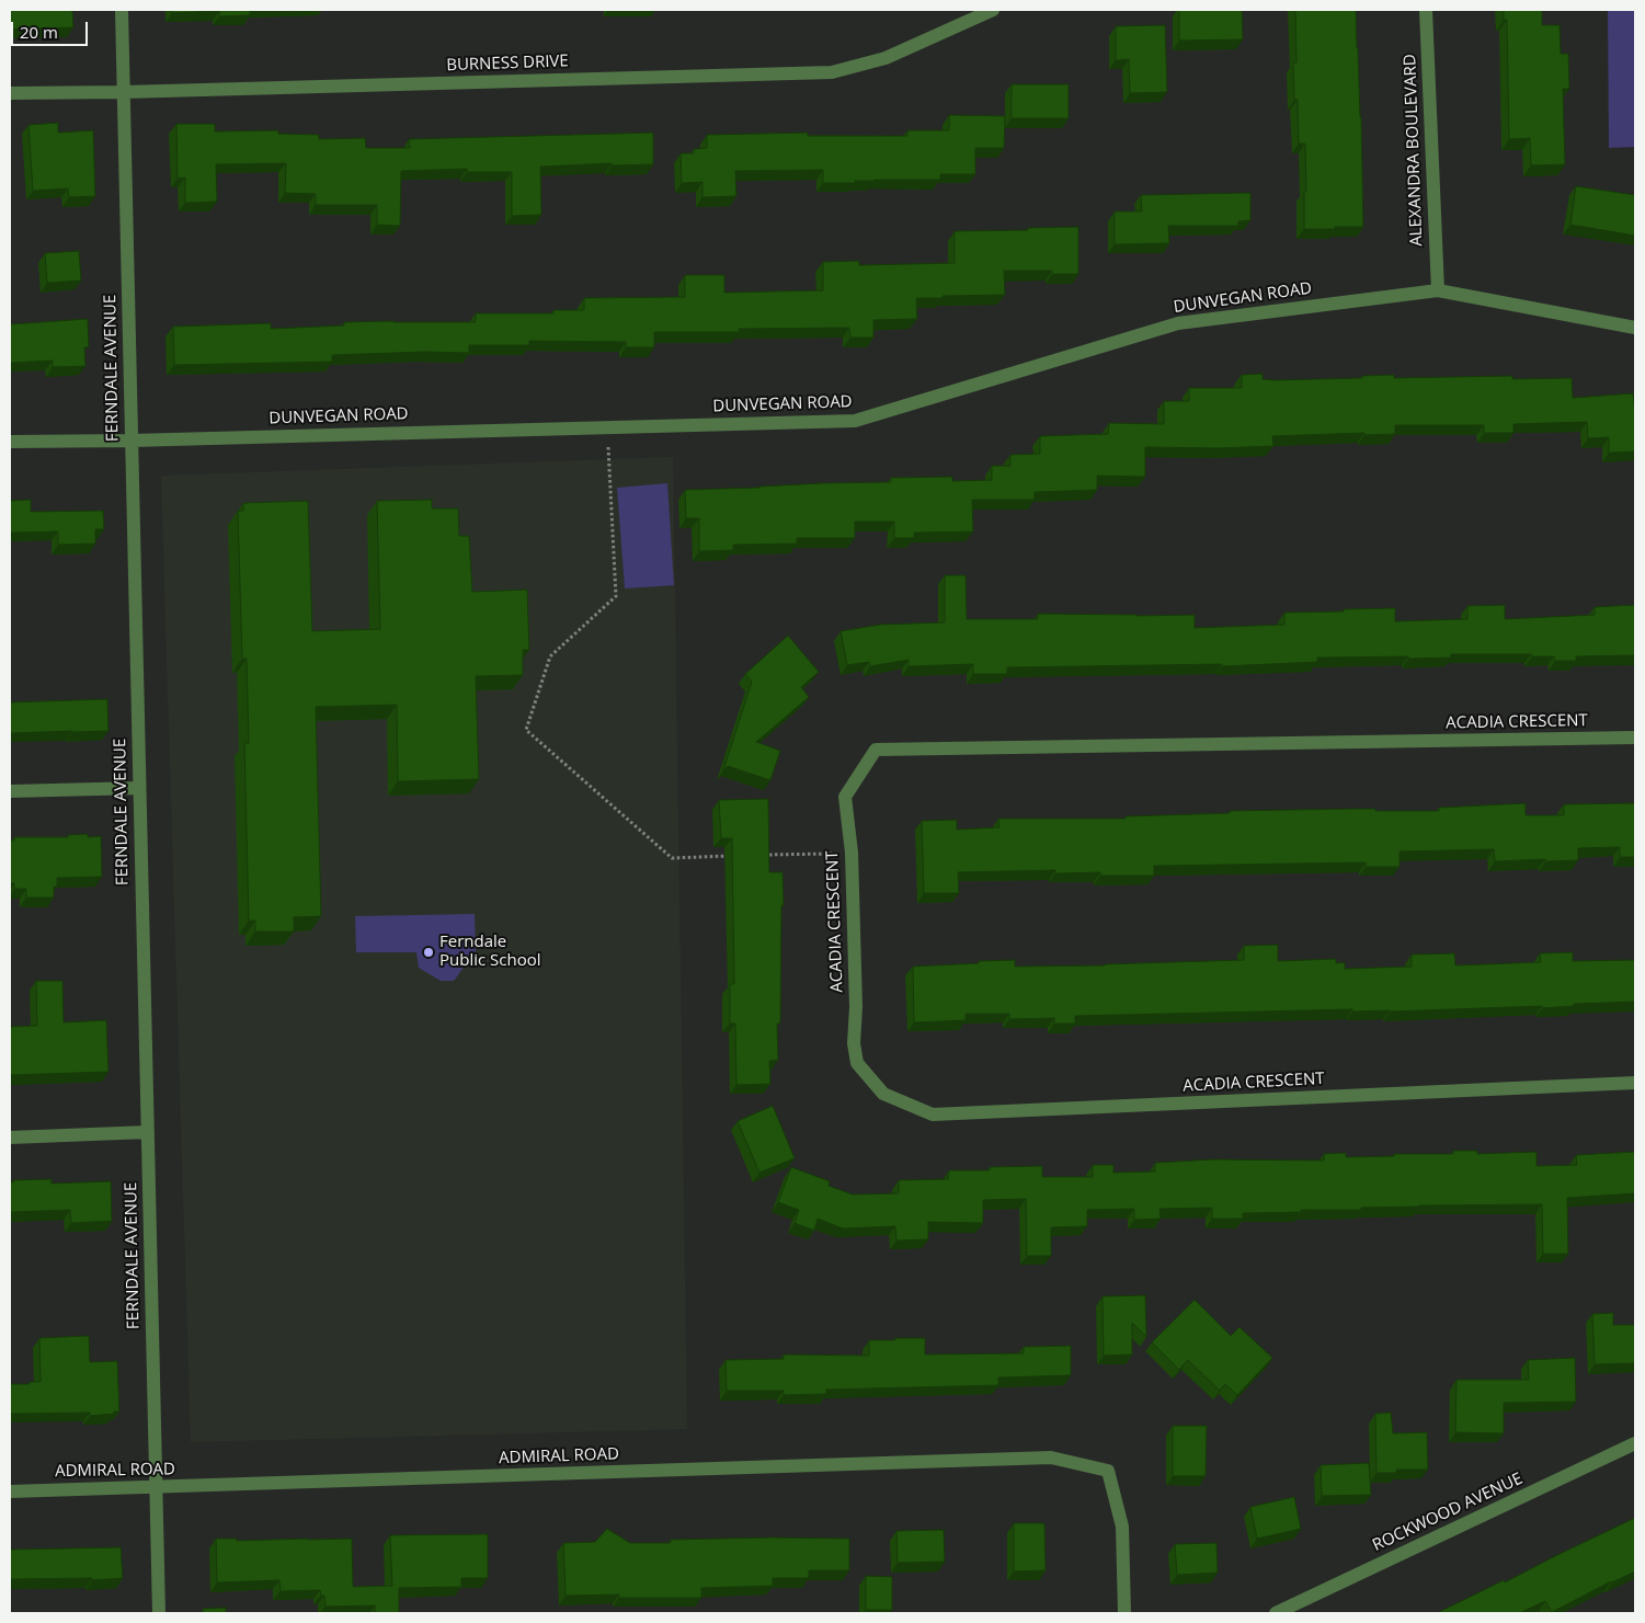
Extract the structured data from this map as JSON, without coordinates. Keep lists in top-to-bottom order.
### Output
{
  "streets": {
    "street": [
      "BURNESS DRIVE",
      "ALEXANDRA BOULEVARD",
      "DUNVEGAN ROAD",
      "FERNDALE AVENUE",
      "ACADIA CRESCENT",
      "ADMIRAL ROAD",
      "ROCKWOOD AVENUE"
    ]
  },
  "crossings": [
    ["BURNESS DRIVE", "FERNDALE AVENUE"],
    ["ALEXANDRA BOULEVARD", "DUNVEGAN ROAD"],
    ["DUNVEGAN ROAD", "FERNDALE AVENUE"],
    ["FERNDALE AVENUE", "ADMIRAL ROAD"]
  ],
  "places": ["Ferndale Public School"],
  "scale_bar": "20 m"
}
